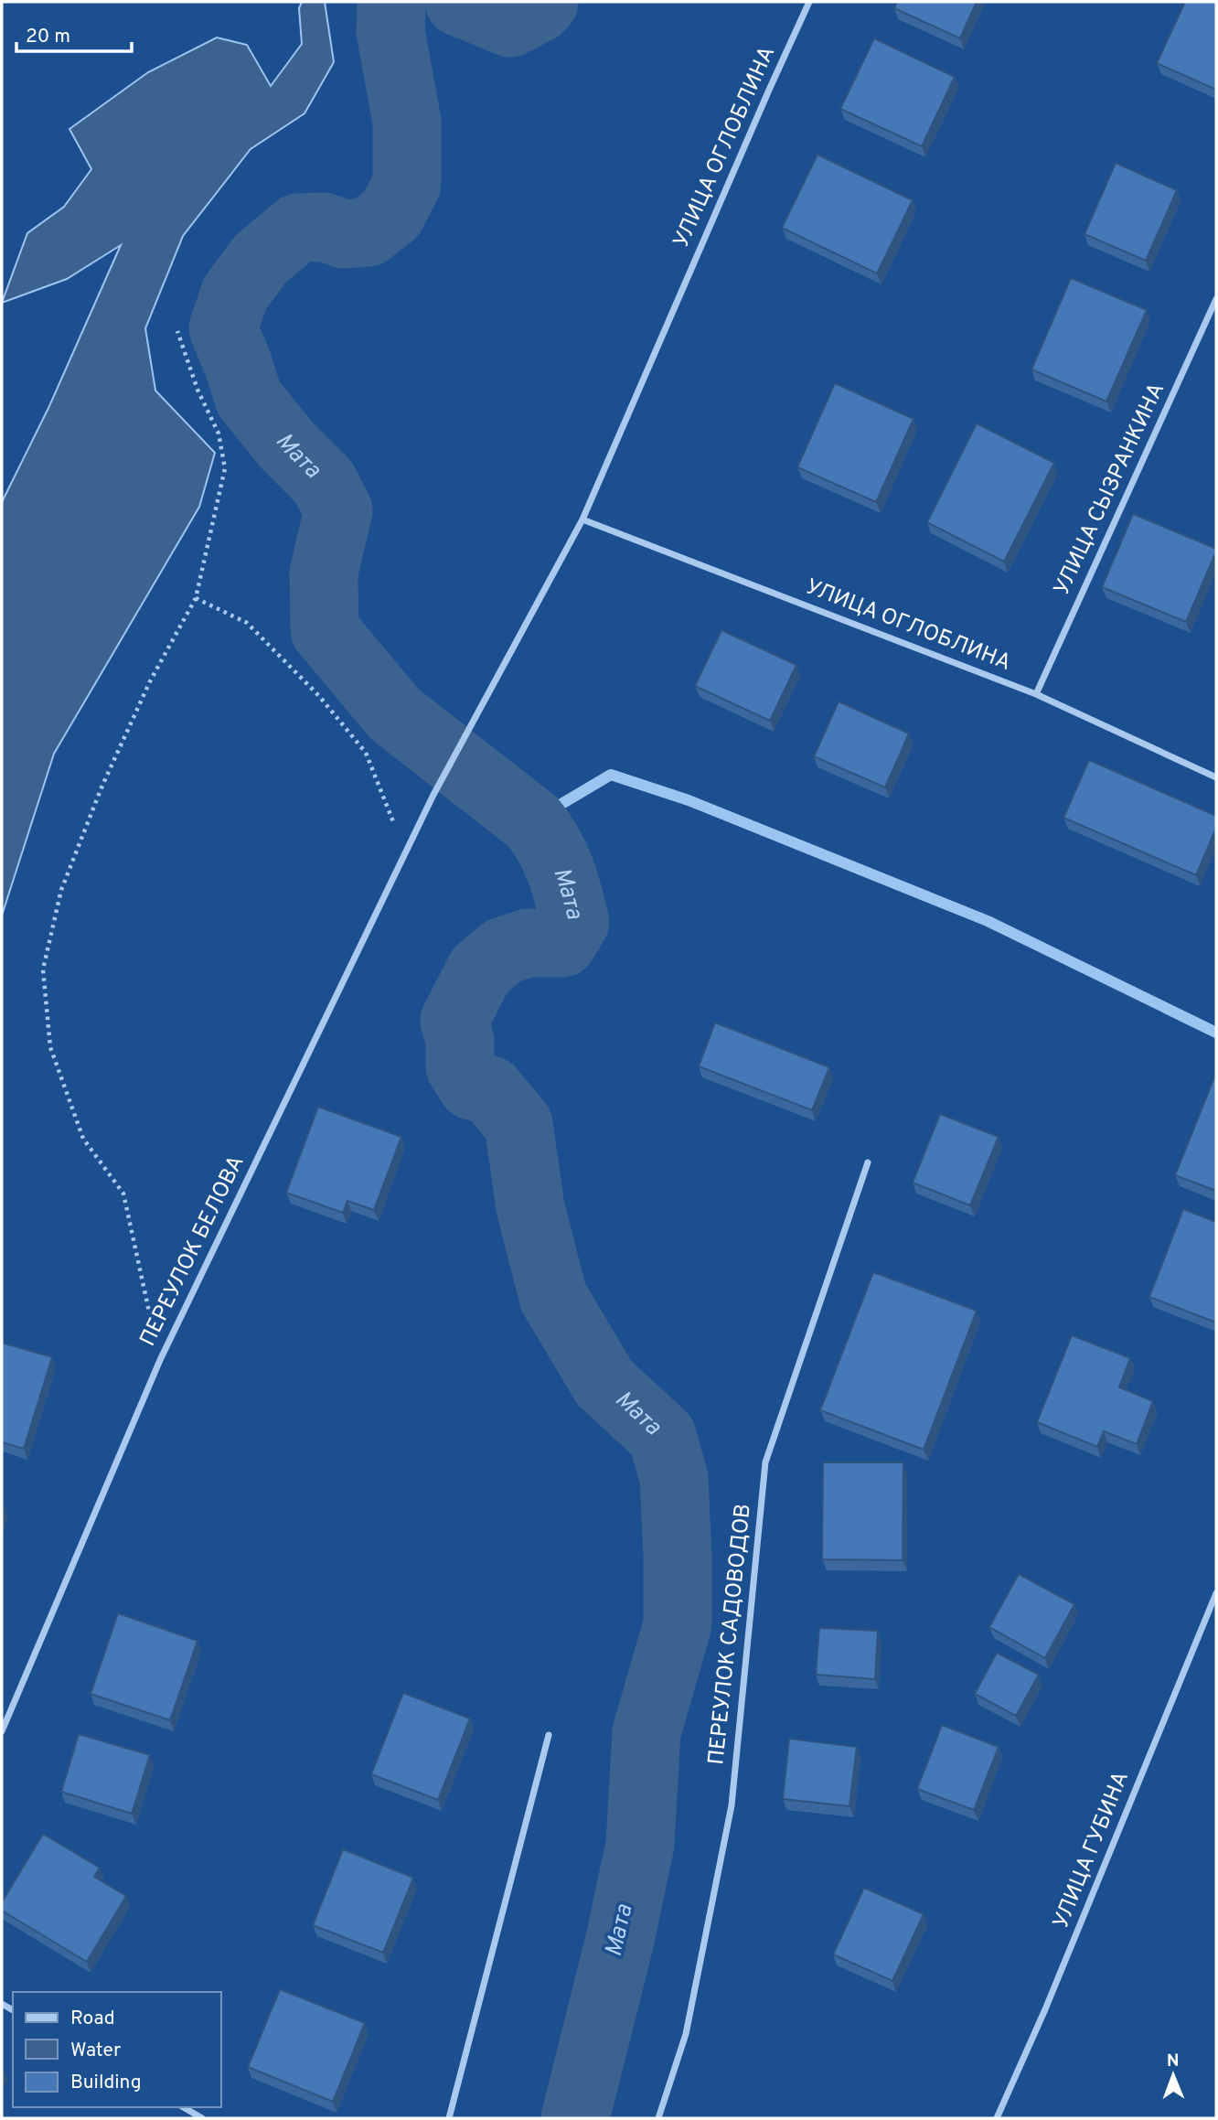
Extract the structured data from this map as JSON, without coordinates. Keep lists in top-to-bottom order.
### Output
{
  "streets": {
    "street": [
      "УЛИЦА ОГЛОБЛИНА",
      "УЛИЦА СЫЗРАНКИНА",
      "ПЕРЕУЛОК БЕЛОВА",
      "ПЕРЕУЛОК САДОВОДОВ",
      "УЛИЦА ГУБИНА"
    ]
  },
  "crossings": [
    ["УЛИЦА ОГЛОБЛИНА", "УЛИЦА СЫЗРАНКИНА"],
    ["УЛИЦА ОГЛОБЛИНА", "ПЕРЕУЛОК БЕЛОВА"]
  ],
  "water": ["Мата"],
  "legend": ["Road", "Water", "Building"],
  "scale_bar": "20 m",
  "north": "top"
}
